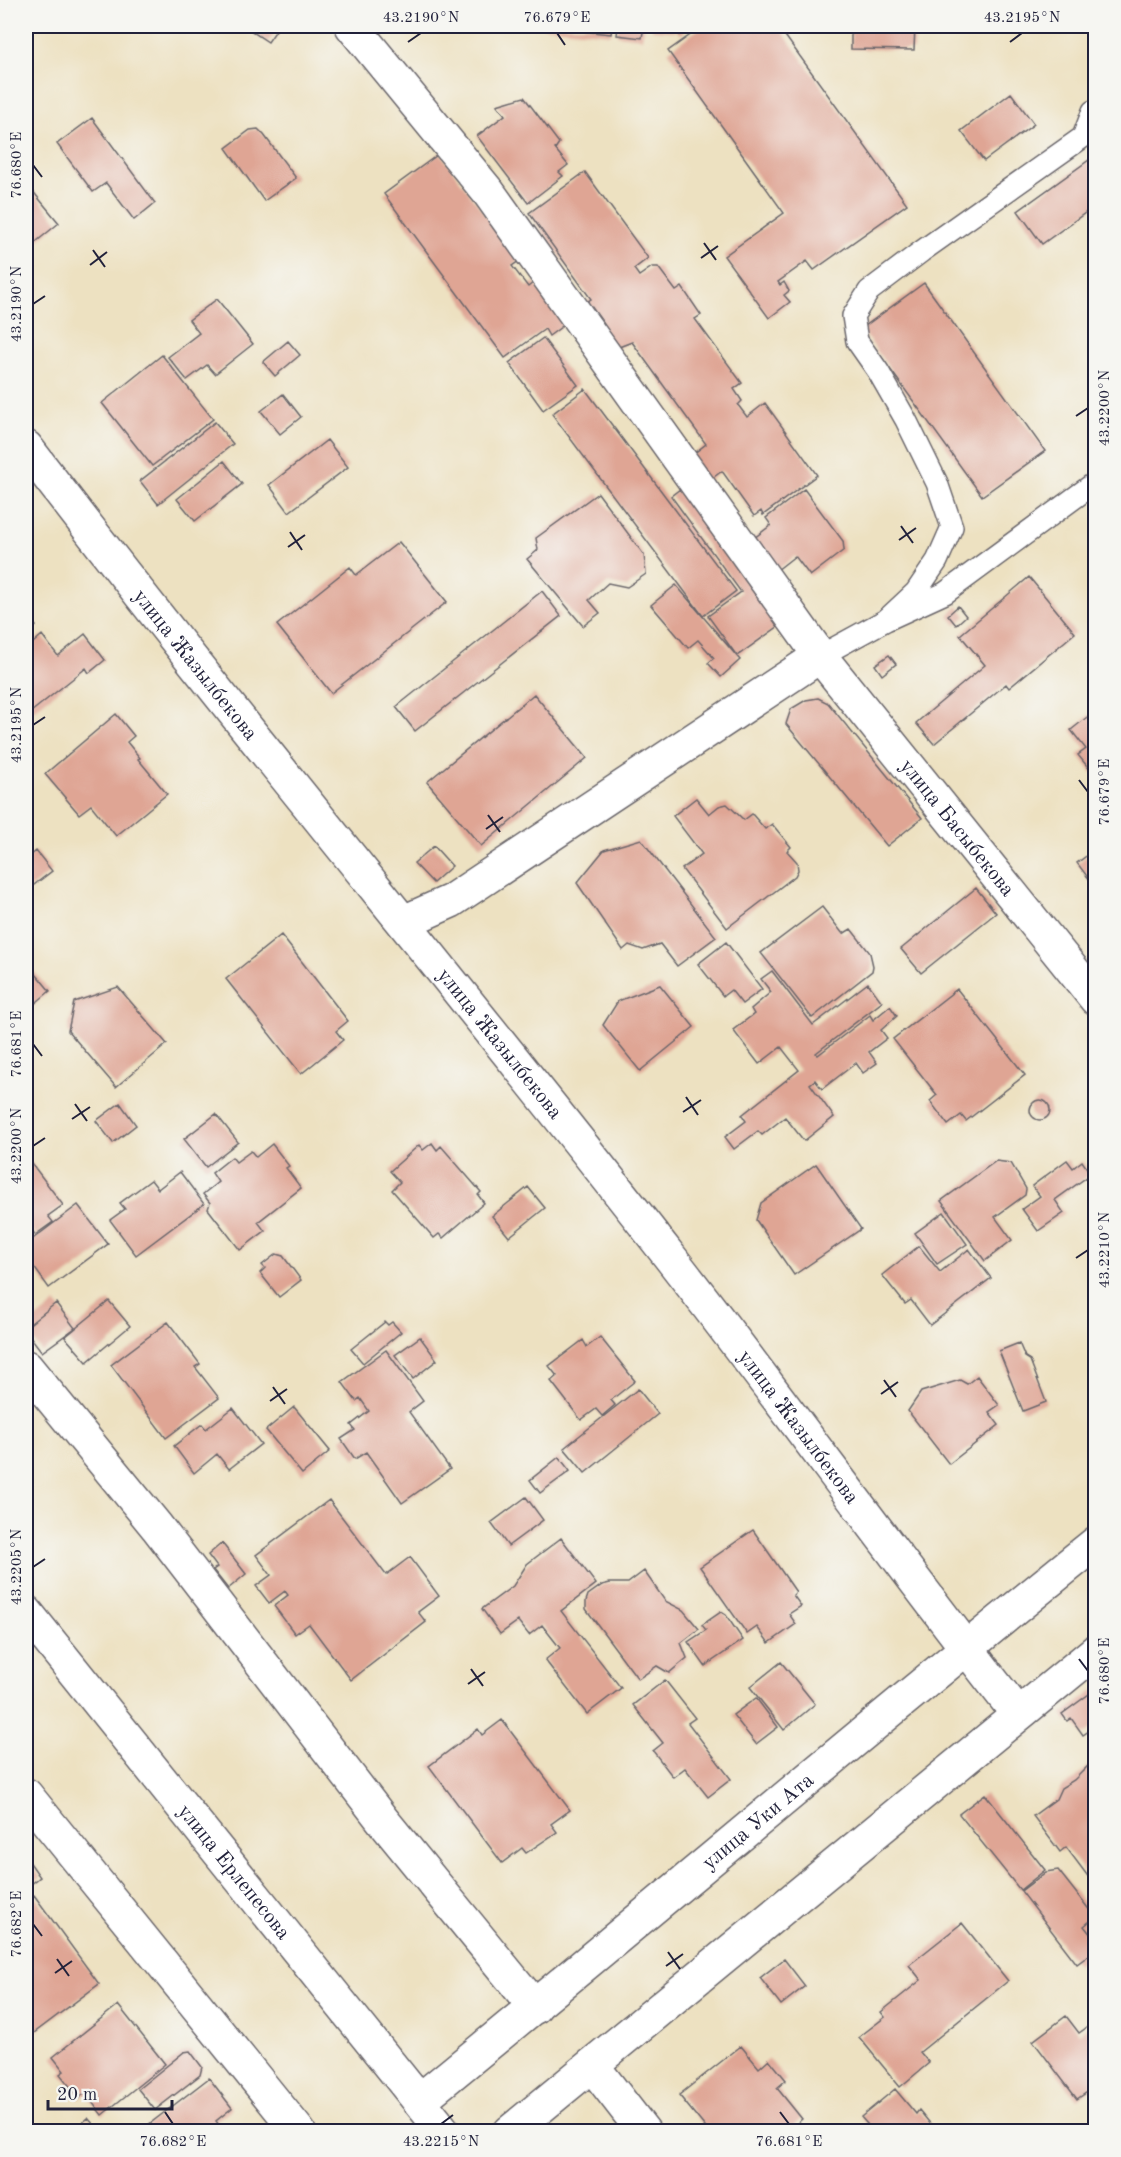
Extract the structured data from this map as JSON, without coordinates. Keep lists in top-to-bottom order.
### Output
{
  "streets": {
    "street": [
      "улица Жазылбекова",
      "улица Басыбекова",
      "улица Уки Ата",
      "улица Ерлепесова"
    ]
  },
  "crossings": [
    ["улица Жазылбекова", "улица Уки Ата"],
    ["улица Уки Ата", "улица Ерлепесова"]
  ],
  "scale_bar": "20 m",
  "coordinates": [
    "43.2190°N",
    "76.679°E",
    "43.2195°N",
    "76.680°E",
    "43.2200°N",
    "76.681°E",
    "43.2210°N",
    "43.2205°N",
    "76.682°E",
    "43.2215°N"
  ]
}
